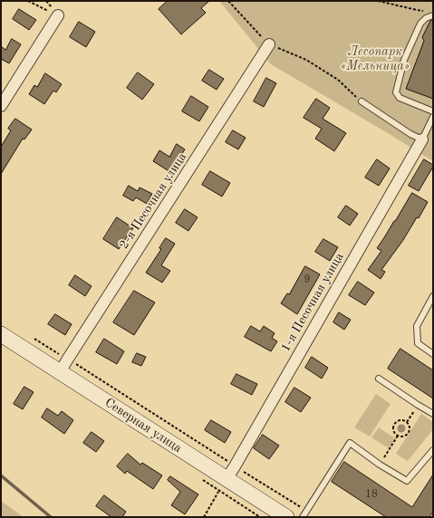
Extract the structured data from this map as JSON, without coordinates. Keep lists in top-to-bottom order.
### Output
{
  "streets": {
    "main road": ["Северная улица"],
    "street": ["2-я Песочная улица", "1-я Песочная улица"]
  },
  "crossings": [
    ["2-я Песочная улица", "Северная улица"],
    ["1-я Песочная улица", "Северная улица"]
  ],
  "parks": ["Лесопарк «Мельница»"],
  "house_numbers": ["9", "18"]
}
